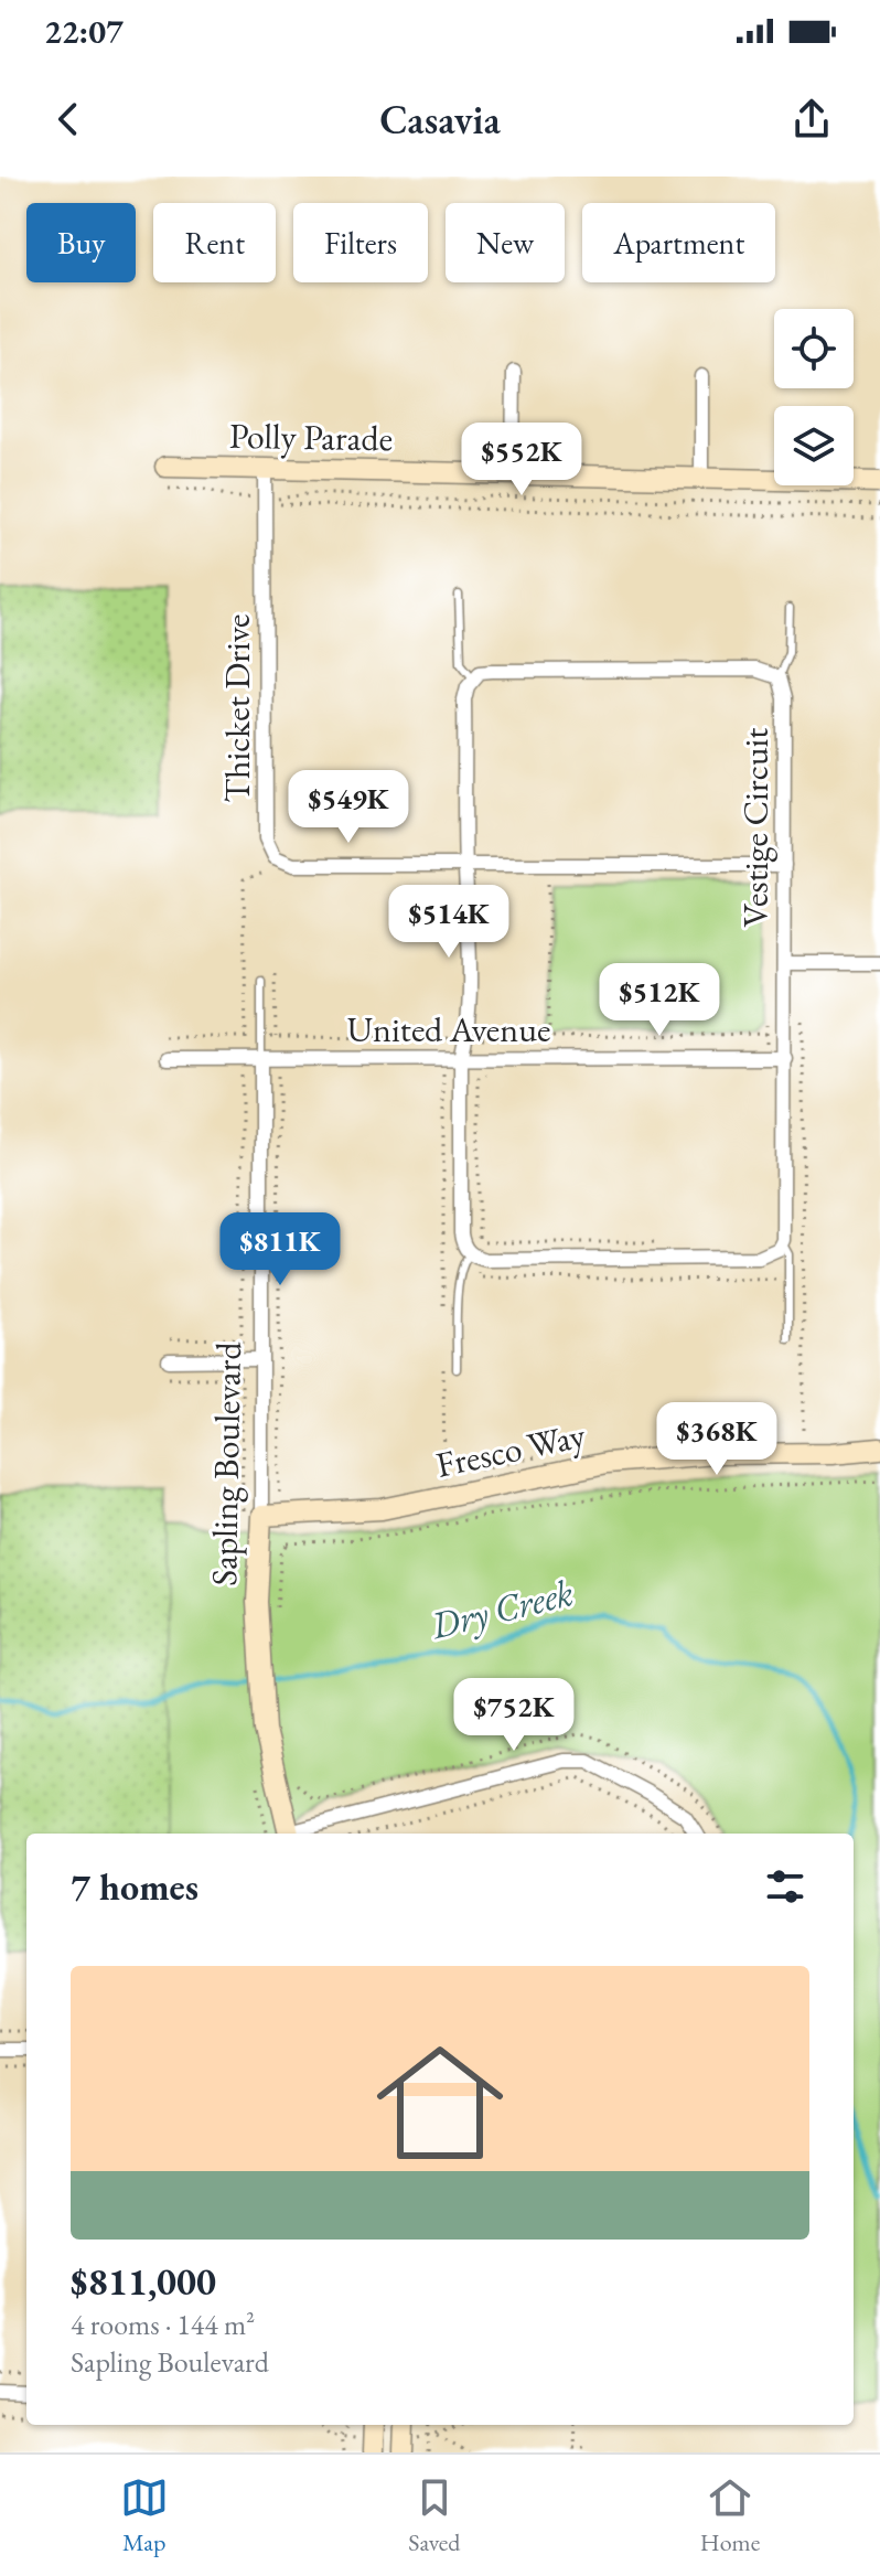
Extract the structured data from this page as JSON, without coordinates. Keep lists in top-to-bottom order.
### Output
{
  "streets": {
    "street": [
      "Polly Parade",
      "Thicket Drive",
      "Vestige Circuit",
      "United Avenue",
      "Fresco Way",
      "Sapling Boulevard"
    ]
  },
  "crossings": [
    ["Polly Parade", "Thicket Drive"],
    ["Thicket Drive", "Vestige Circuit"],
    ["Vestige Circuit", "United Avenue"],
    ["United Avenue", "Sapling Boulevard"],
    ["Fresco Way", "Sapling Boulevard"]
  ],
  "water": ["Dry Creek"],
  "page": {
    "status": "22:07",
    "header": "Casavia",
    "chip": [
      "Buy",
      "Rent",
      "Filters",
      "New",
      "Apartment"
    ],
    "price": [
      "$552K",
      "$549K",
      "$514K",
      "$512K",
      "$811K",
      "$368K",
      "$752K"
    ],
    "heading": "7 homes",
    "list": [
      {
        "name": "$811,000",
        "note": "4 rooms · 144 m² · Sapling Boulevard"
      }
    ],
    "tabs": ["Map", "Saved", "Home"]
  }
}
